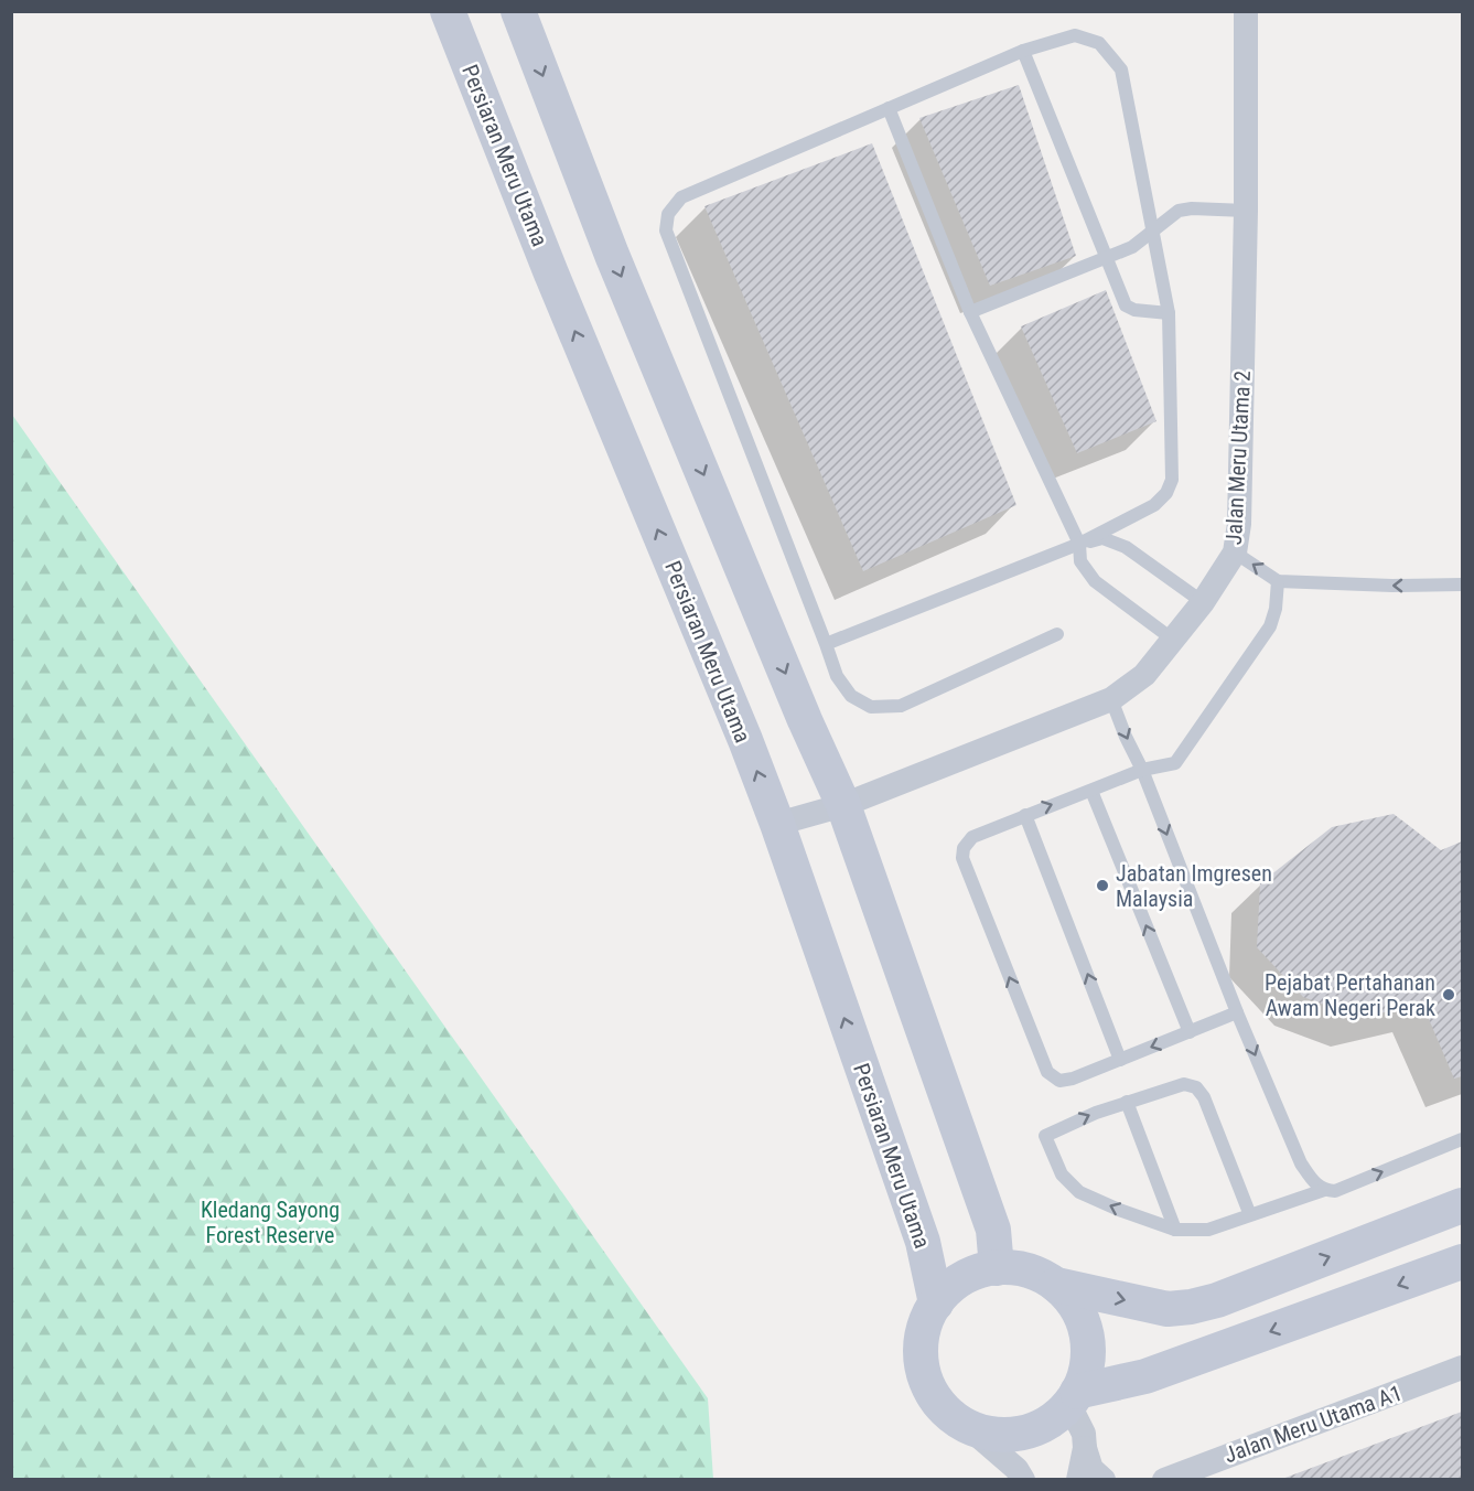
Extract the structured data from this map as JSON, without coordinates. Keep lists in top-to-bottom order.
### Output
{
  "streets": {
    "main road": ["Persiaran Meru Utama"],
    "street": ["Jalan Meru Utama 2", "Jalan Meru Utama A1"]
  },
  "crossings": [
    ["Persiaran Meru Utama", "Jalan Meru Utama 2"]
  ],
  "parks": ["Kledang Sayong Forest Reserve"],
  "places": ["Jabatan Imgresen Malaysia", "Pejabat Pertahanan Awam Negeri Perak"]
}
